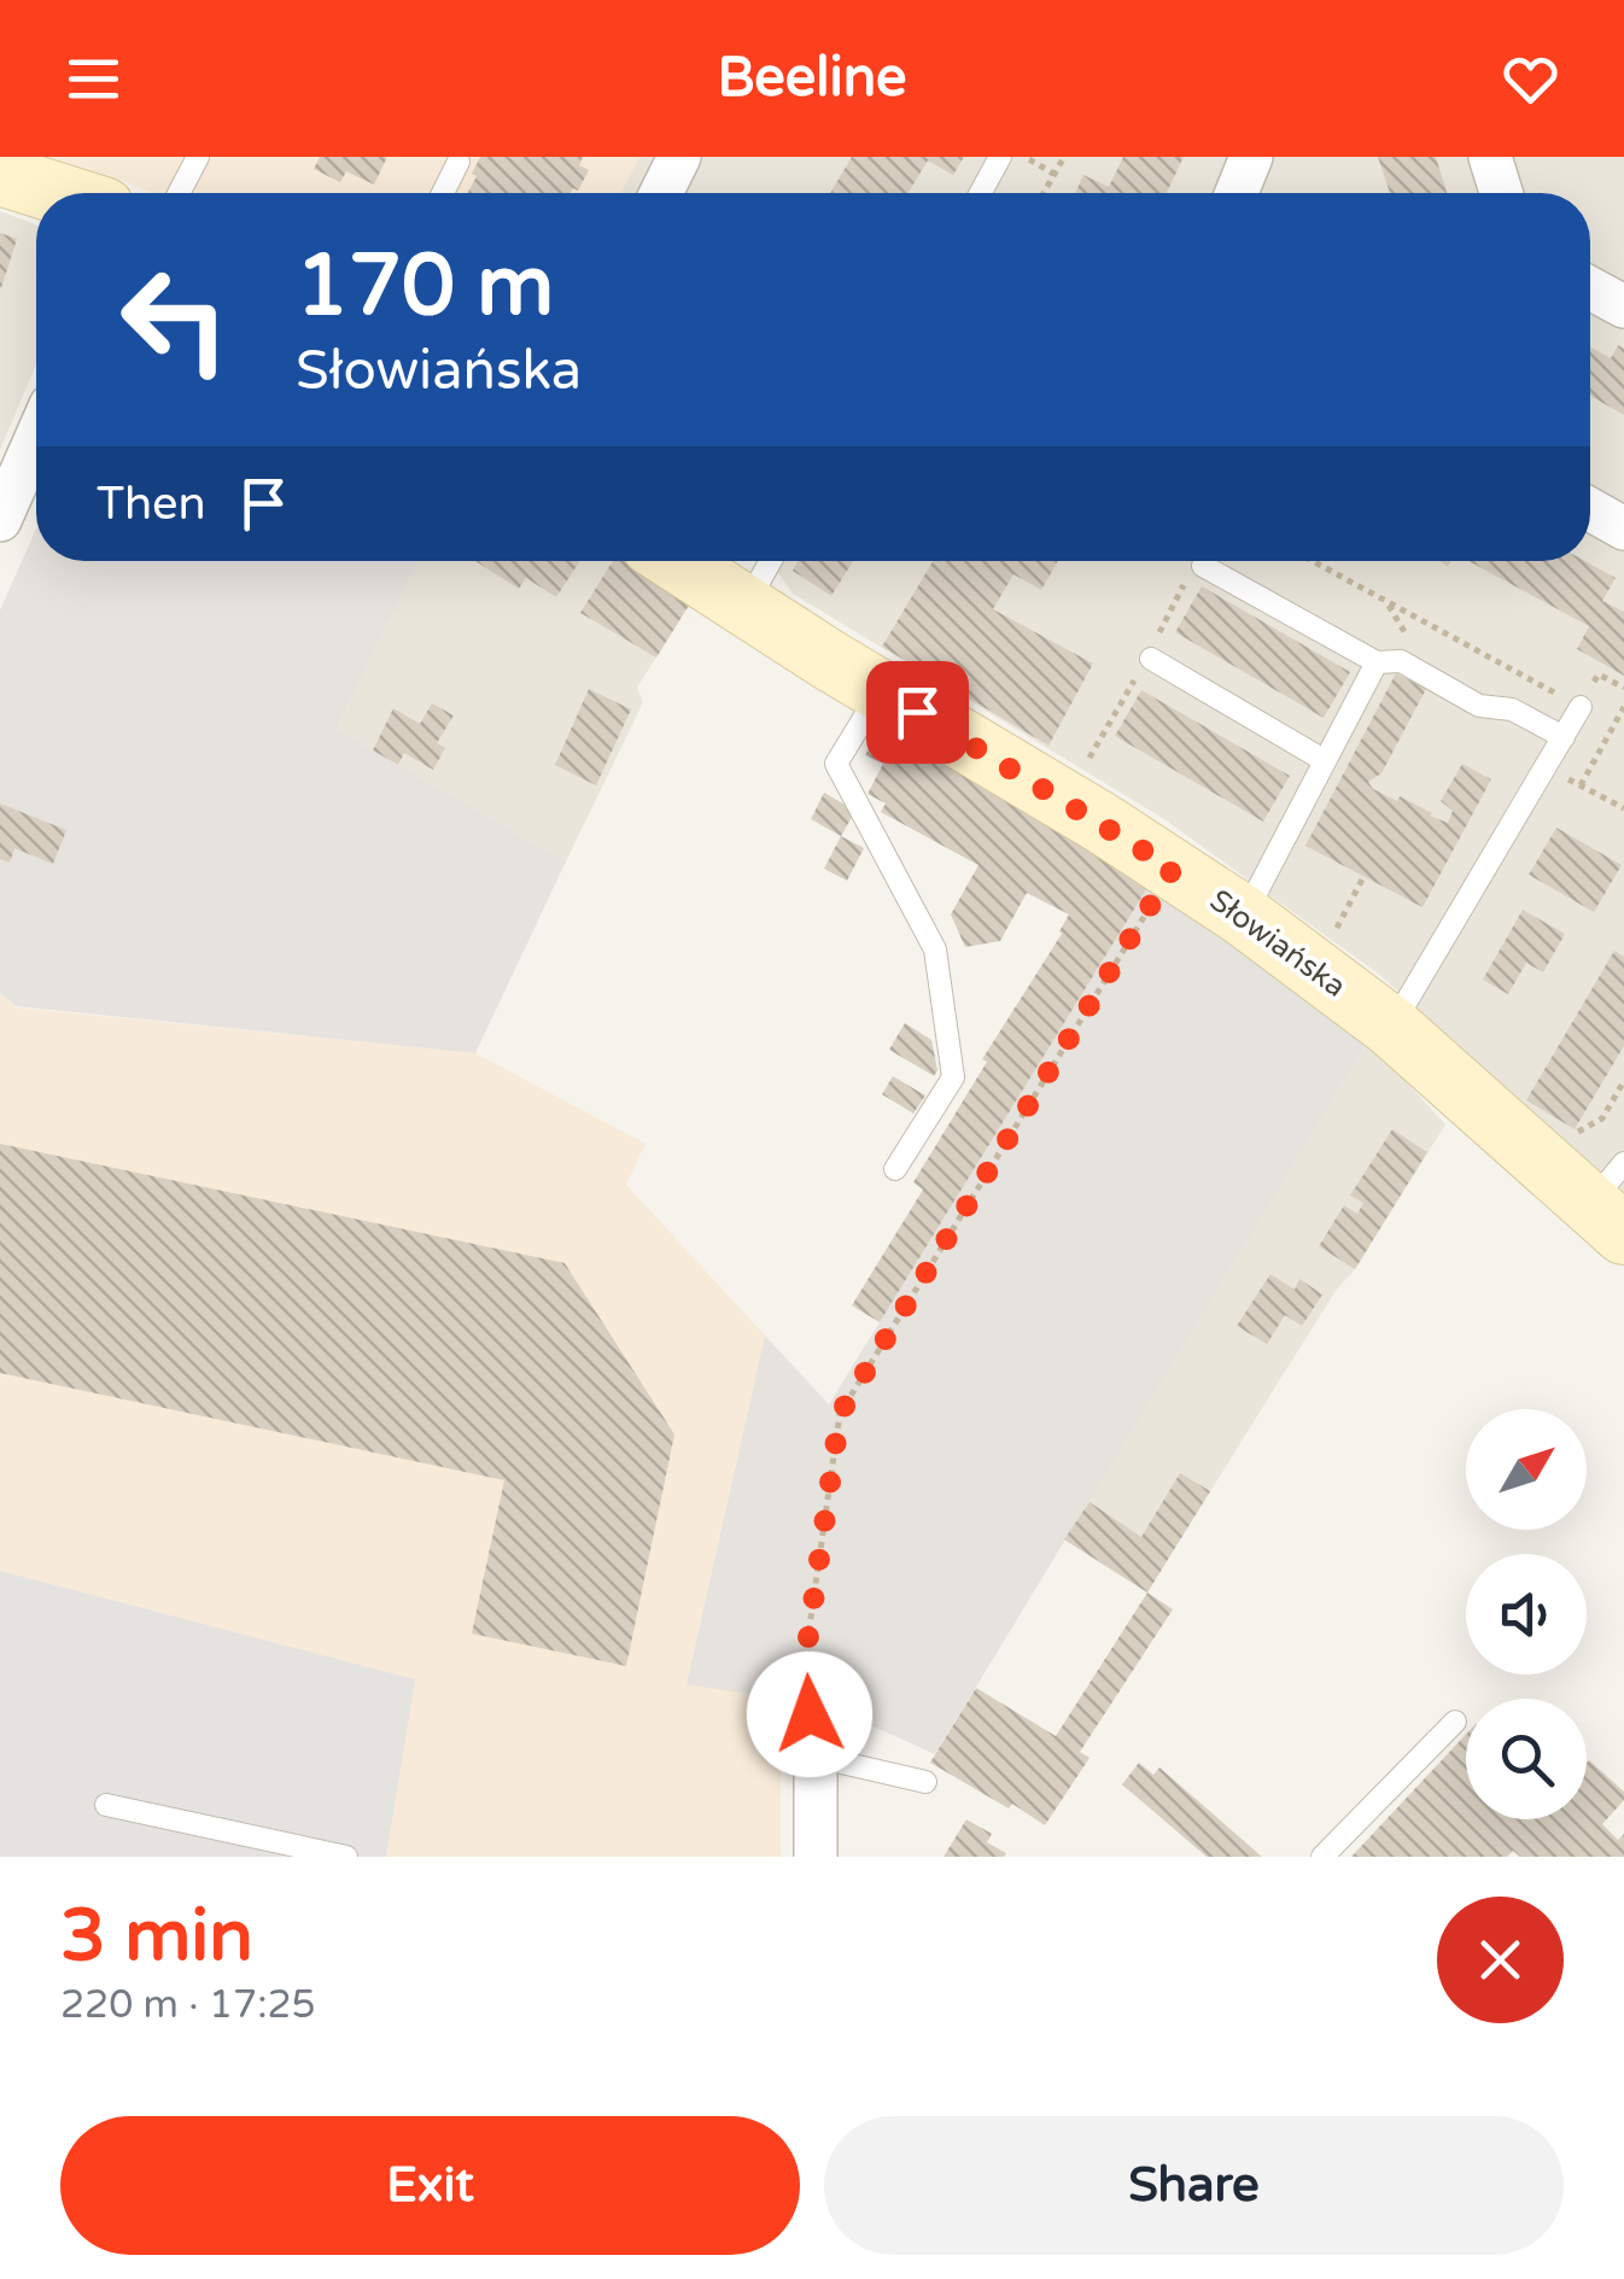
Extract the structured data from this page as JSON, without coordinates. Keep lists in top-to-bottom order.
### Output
{
  "streets": {
    "street": ["Słowiańska"]
  },
  "north": "top right",
  "page": {
    "header": "Beeline",
    "turn": ["170 m", "Słowiańska"],
    "then": "Then",
    "heading": ["3 min", "220 m · 17:25"],
    "buttons": ["Exit", "Share"]
  }
}
